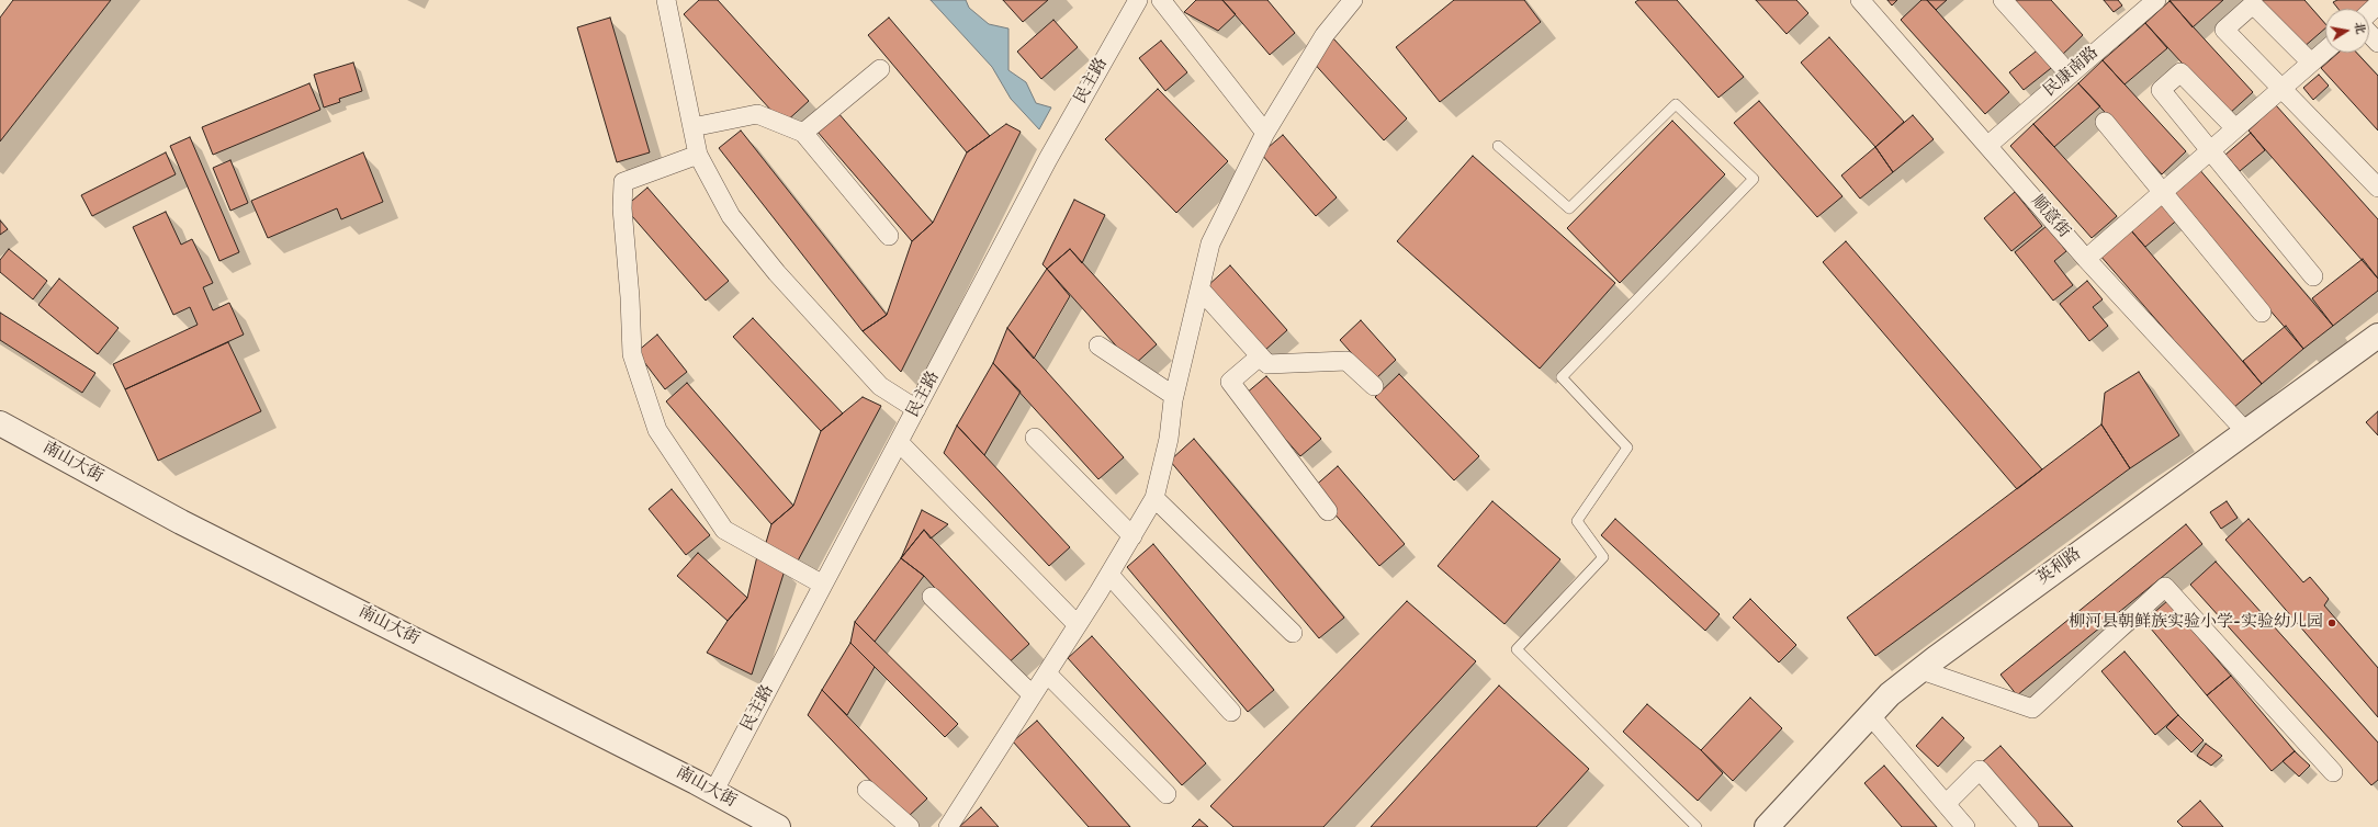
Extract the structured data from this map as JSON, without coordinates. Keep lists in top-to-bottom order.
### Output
{
  "streets": {
    "street": [
      "民康南路",
      "民主路",
      "顺意街",
      "南山大街",
      "英利路"
    ]
  },
  "crossings": [
    ["民康南路", "顺意街"],
    ["民主路", "南山大街"],
    ["顺意街", "英利路"]
  ],
  "places": ["柳河县朝鲜族实验小学-实验幼儿园"],
  "north": "right"
}
